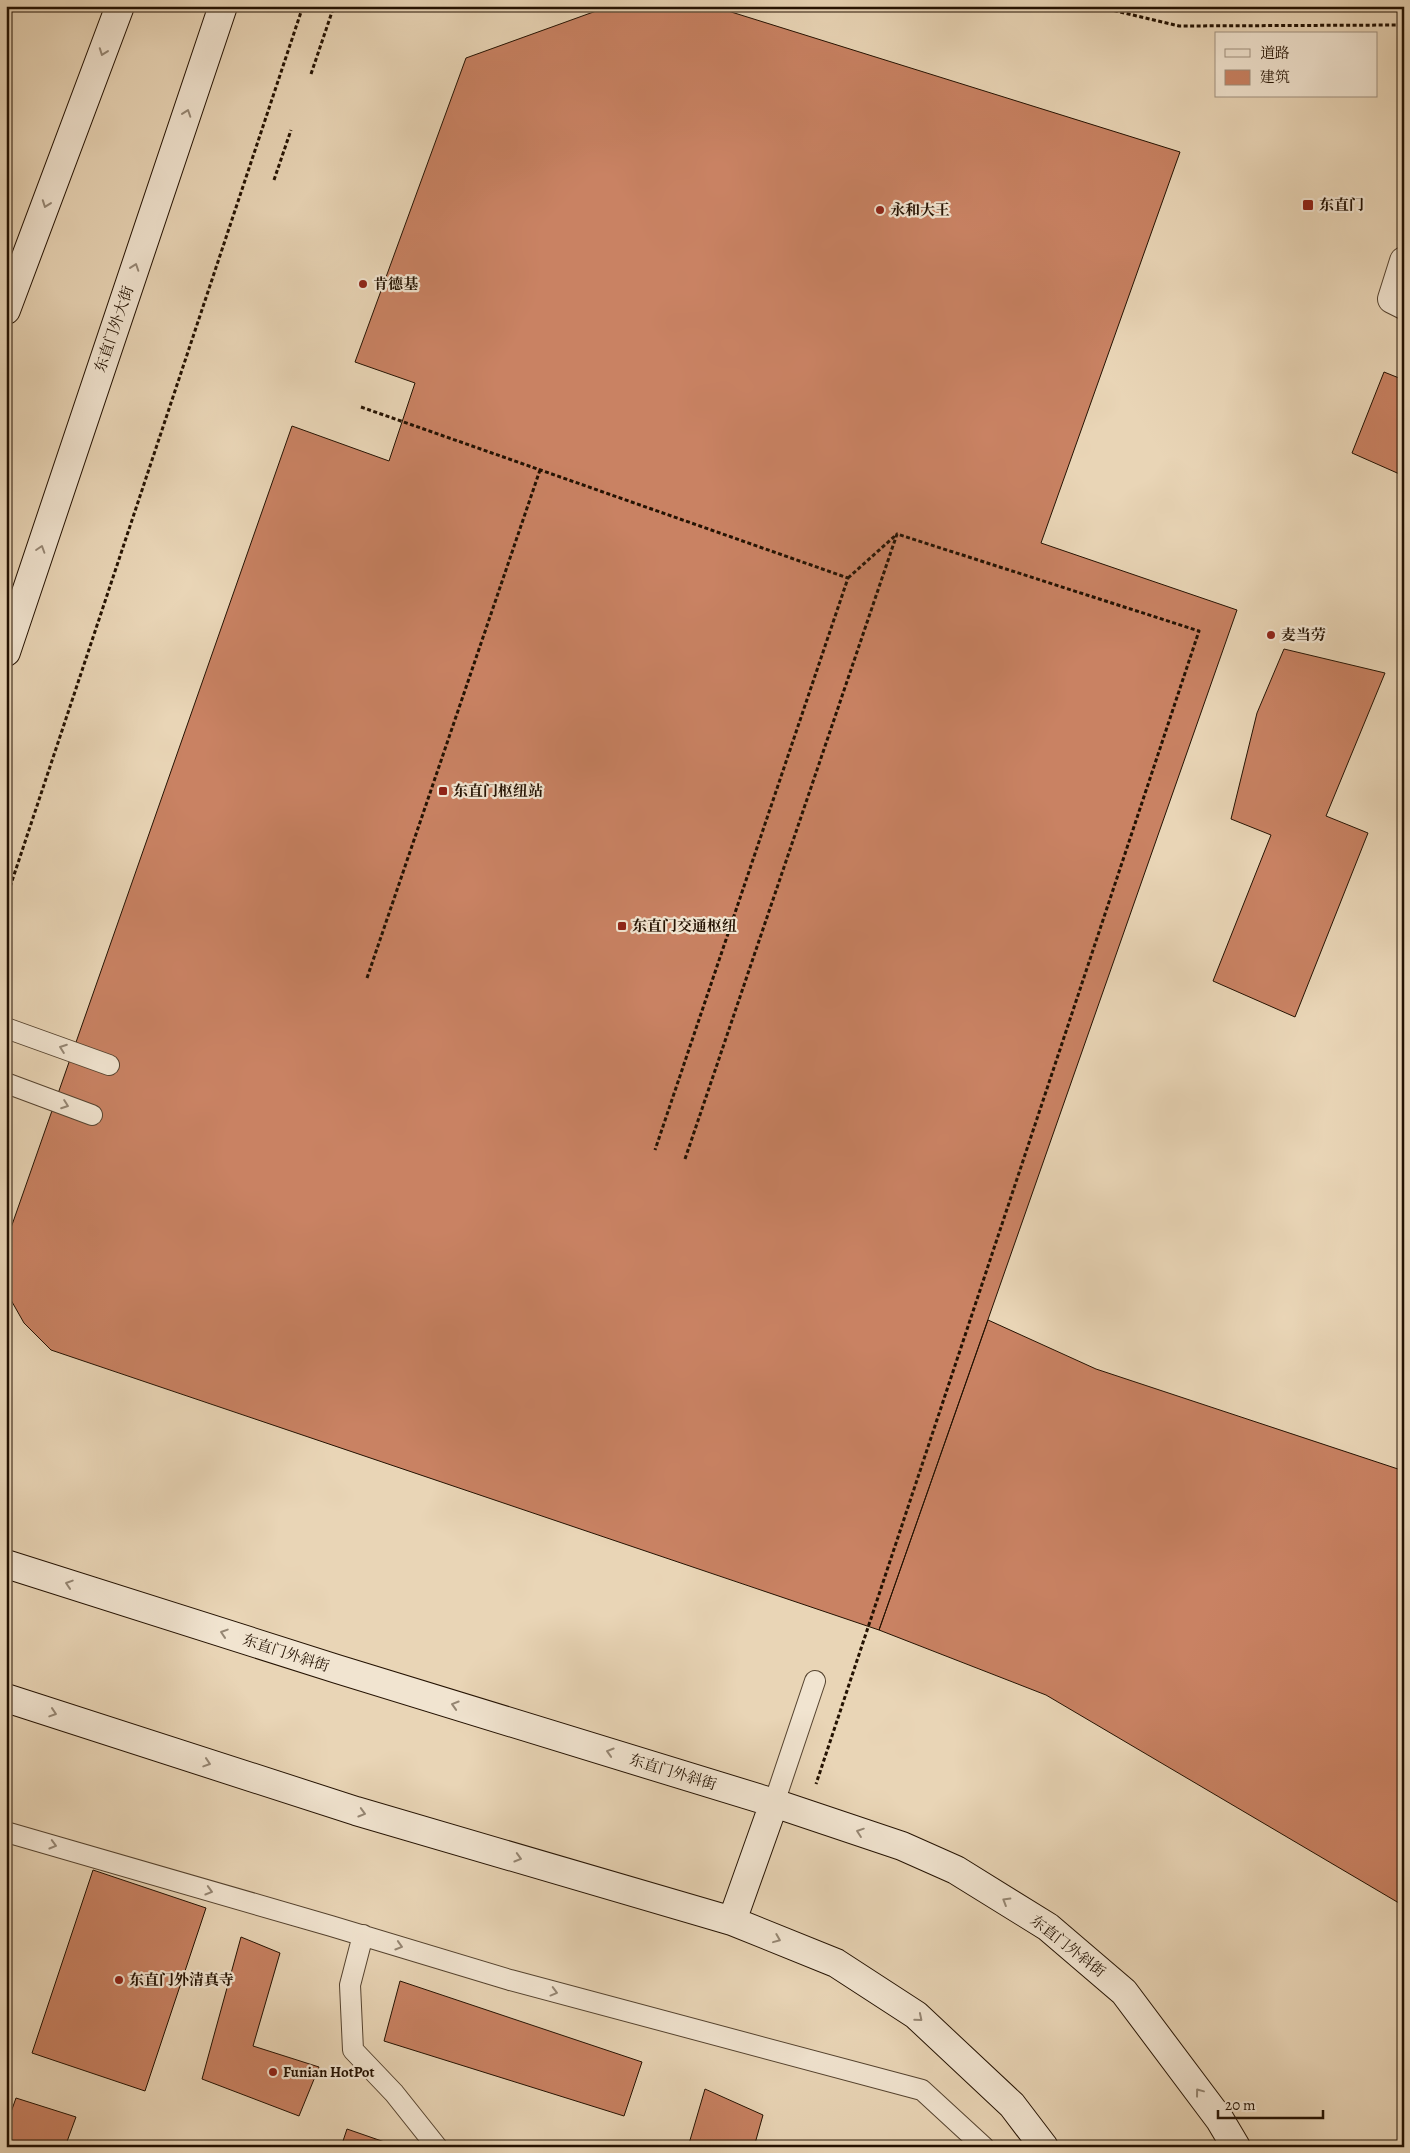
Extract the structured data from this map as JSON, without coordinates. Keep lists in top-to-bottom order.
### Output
{
  "streets": {
    "main road": ["东直门外大街", "东直门外斜街"]
  },
  "places": {
    "transit": ["东直门", "东直门枢纽站", "东直门交通枢纽"],
    "other": [
      "永和大王",
      "肯德基",
      "麦当劳",
      "东直门外清真寺",
      "Funian HotPot"
    ]
  },
  "legend": ["道路", "建筑"],
  "scale_bar": "20 m"
}
